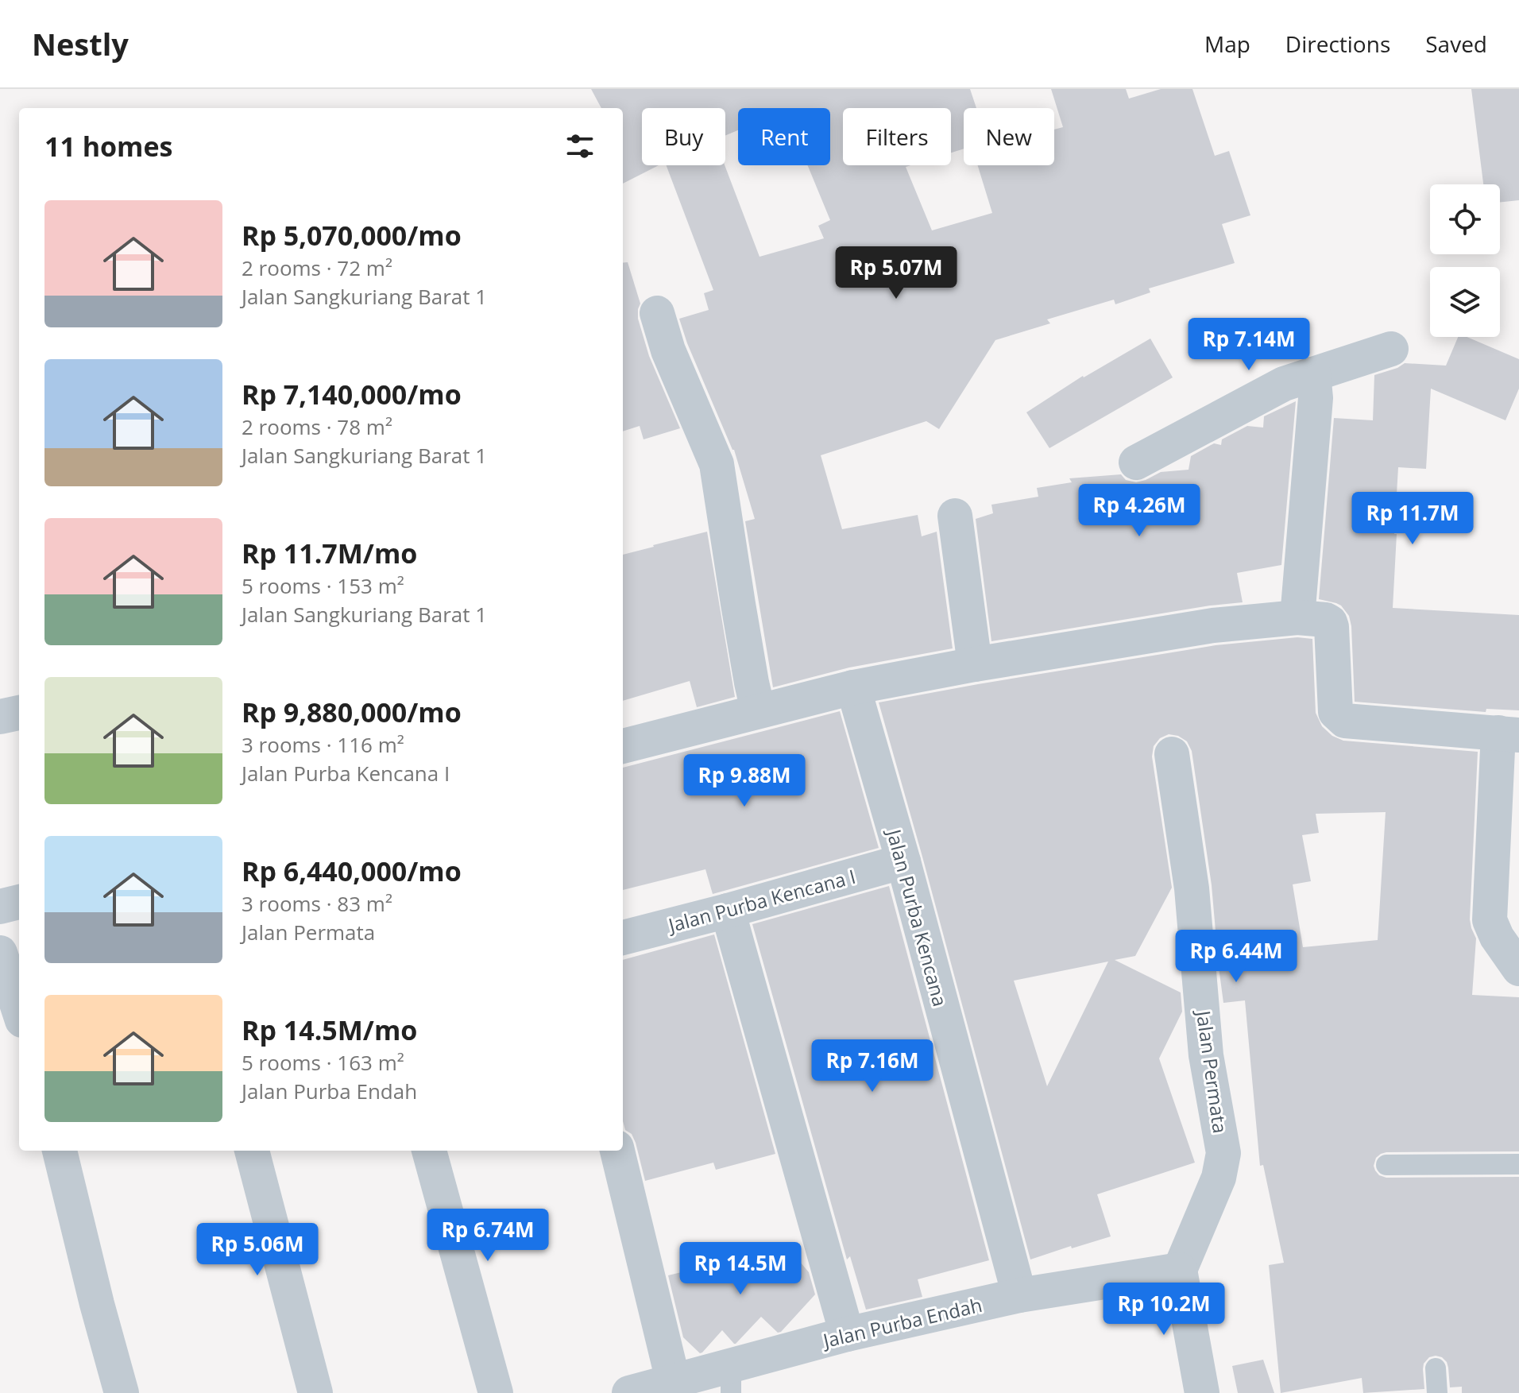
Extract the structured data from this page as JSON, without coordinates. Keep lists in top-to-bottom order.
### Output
{
  "streets": {
    "street": [
      "Jalan Purba Kencana I",
      "Jalan Purba Kencana",
      "Jalan Permata",
      "Jalan Purba Endah"
    ]
  },
  "crossings": [
    ["Jalan Purba Kencana I", "Jalan Purba Kencana"],
    ["Jalan Purba Kencana", "Jalan Purba Endah"],
    ["Jalan Permata", "Jalan Purba Endah"]
  ],
  "page": {
    "header": "Nestly",
    "nav": ["Map", "Directions", "Saved"],
    "chip": [
      "Buy",
      "Rent",
      "Filters",
      "New"
    ],
    "heading": "11 homes",
    "list": [
      {
        "name": "Rp 5,070,000/mo",
        "note": "2 rooms · 72 m² · Jalan Sangkuriang Barat 1"
      },
      {
        "name": "Rp 7,140,000/mo",
        "note": "2 rooms · 78 m² · Jalan Sangkuriang Barat 1"
      },
      {
        "name": "Rp 11.7M/mo",
        "note": "5 rooms · 153 m² · Jalan Sangkuriang Barat 1"
      },
      {
        "name": "Rp 9,880,000/mo",
        "note": "3 rooms · 116 m² · Jalan Purba Kencana I"
      },
      {
        "name": "Rp 6,440,000/mo",
        "note": "3 rooms · 83 m² · Jalan Permata"
      },
      {
        "name": "Rp 14.5M/mo",
        "note": "5 rooms · 163 m² · Jalan Purba Endah"
      }
    ],
    "price": [
      "Rp 5.07M",
      "Rp 7.14M",
      "Rp 4.26M",
      "Rp 11.7M",
      "Rp 9.88M",
      "Rp 6.44M",
      "Rp 7.16M",
      "Rp 6.74M",
      "Rp 5.06M",
      "Rp 14.5M",
      "Rp 10.2M"
    ]
  }
}
